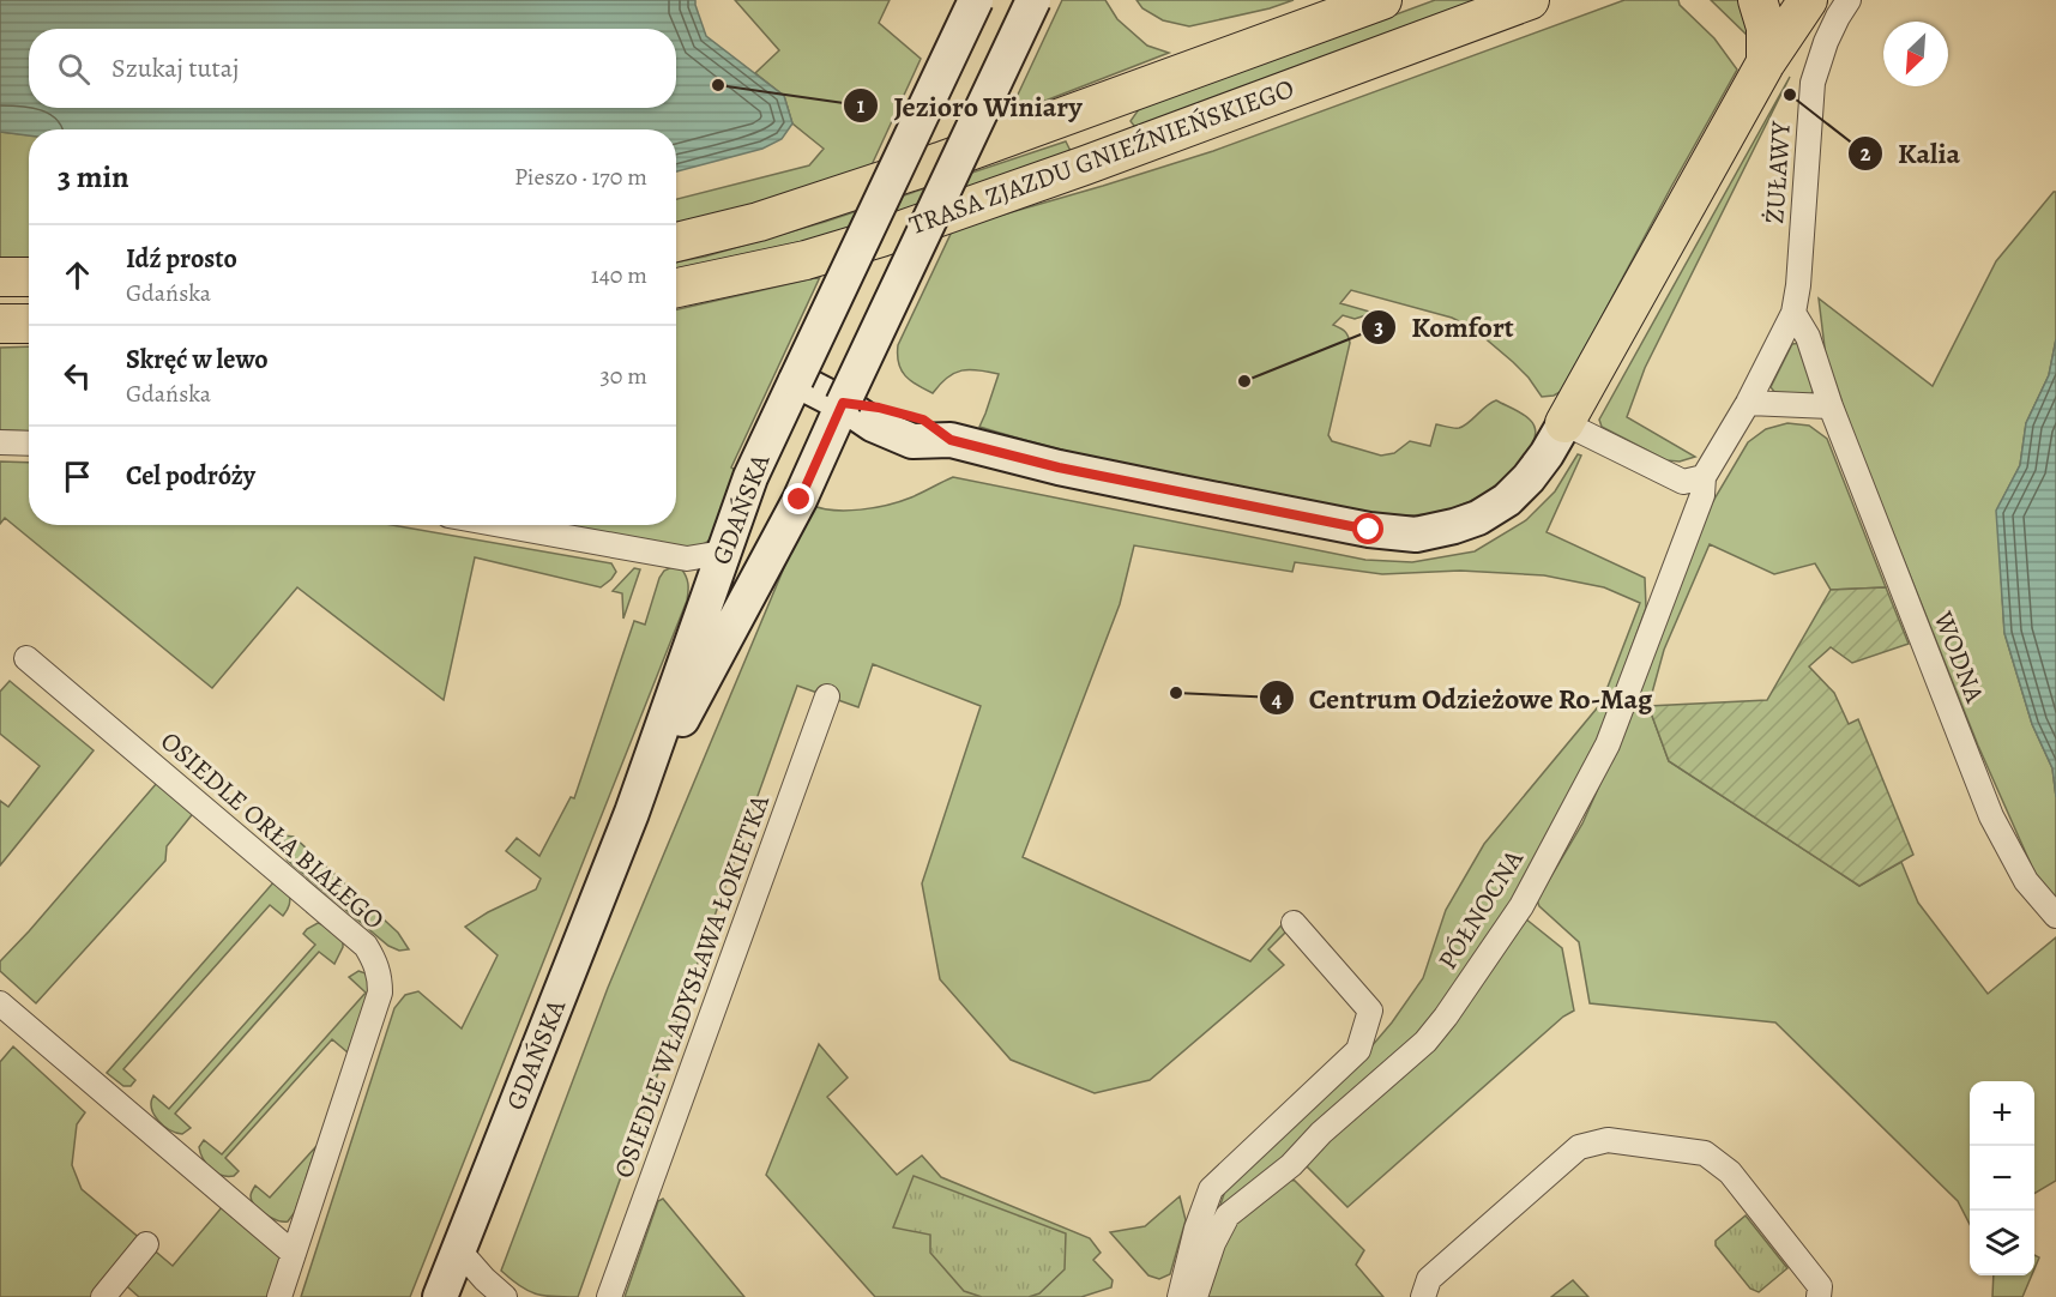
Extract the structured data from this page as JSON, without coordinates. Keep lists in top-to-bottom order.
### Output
{
  "streets": {
    "main road": ["TRASA ZJAZDU GNIEŹNIEŃSKIEGO"],
    "street": [
      "ŻUŁAWY",
      "GDAŃSKA",
      "WODNA",
      "OSIEDLE ORŁA BIAŁEGO",
      "PÓŁNOCNA",
      "OSIEDLE WŁADYSŁAWA ŁOKIETKA"
    ]
  },
  "crossings": [
    ["ŻUŁAWY", "WODNA"],
    ["ŻUŁAWY", "PÓŁNOCNA"]
  ],
  "places": [
    "Jezioro Winiary",
    "Kalia",
    "Komfort",
    "Centrum Odzieżowe Ro-Mag"
  ],
  "north": "bottom left",
  "page": {
    "search": "Szukaj tutaj",
    "heading": ["3 min", "Pieszo · 170 m"],
    "list": [
      ["Idź prosto", "Gdańska", "140 m"],
      ["Skręć w lewo", "Gdańska", "30 m"],
      "Cel podróży"
    ],
    "map_buttons": ["+", "−"]
  }
}
